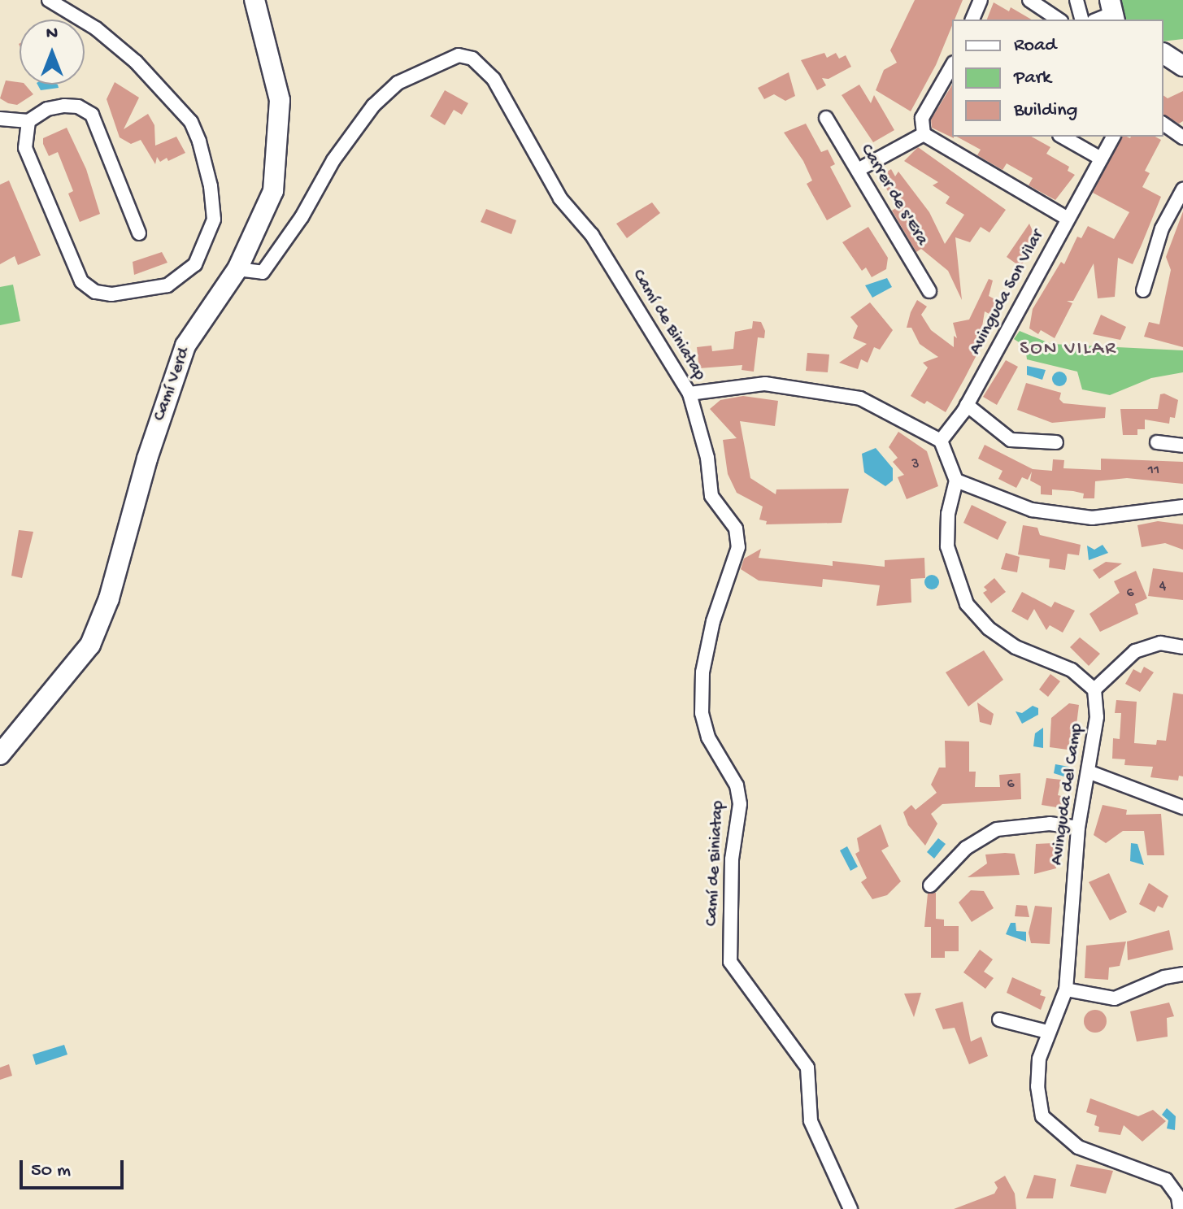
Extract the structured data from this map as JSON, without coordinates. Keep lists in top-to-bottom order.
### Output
{
  "streets": {
    "street": [
      "Carrer de s'Era",
      "Avinguda Son Vilar",
      "Camí de Biniatap",
      "Camí Verd",
      "Avinguda del Camp"
    ]
  },
  "crossings": [
    ["Camí de Biniatap", "Camí Verd"]
  ],
  "districts": ["SON VILAR"],
  "house_numbers": [
    "3",
    "11",
    "4",
    "6",
    "6"
  ],
  "legend": ["Road", "Park", "Building"],
  "scale_bar": "50 m",
  "north": "top"
}
